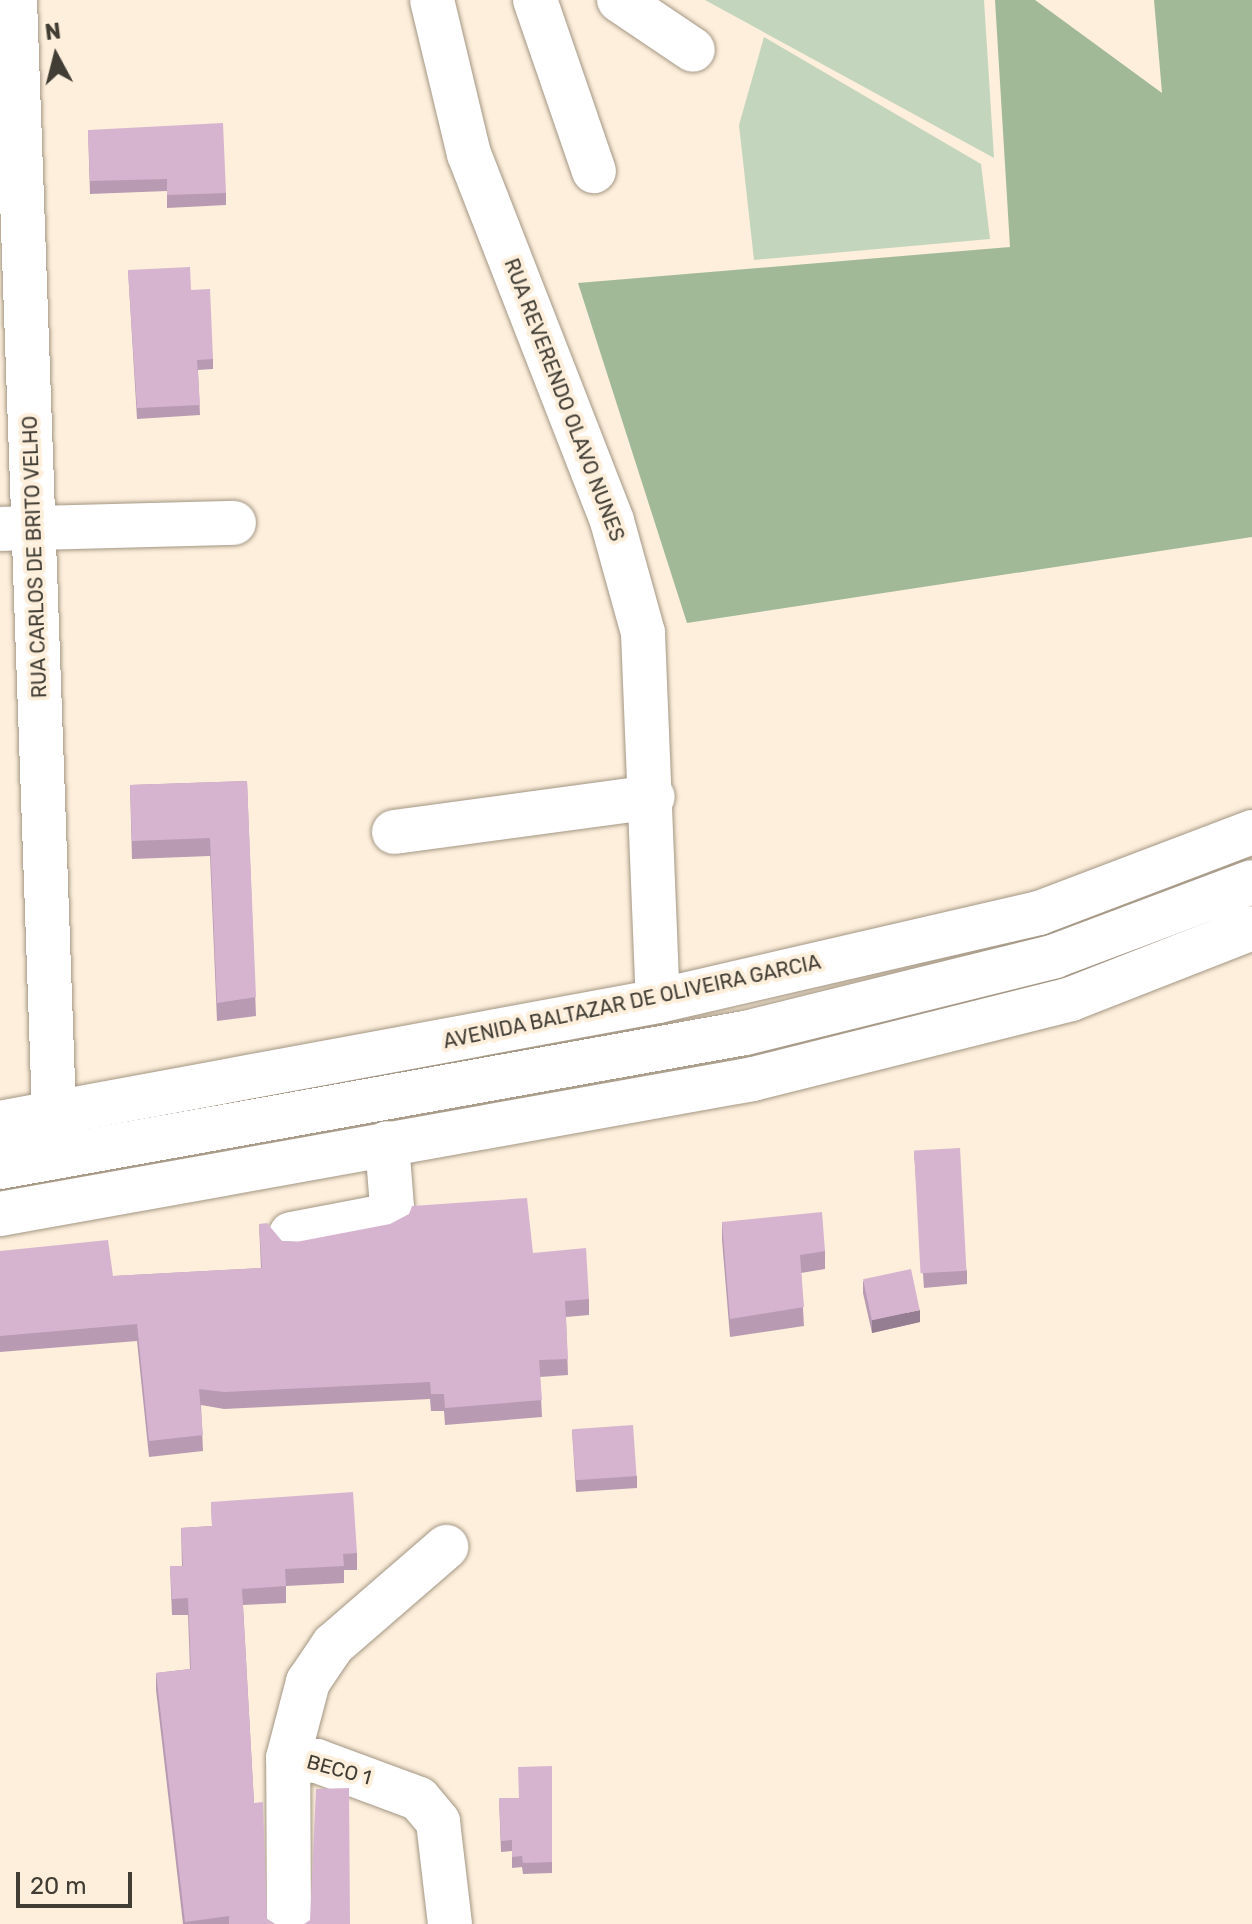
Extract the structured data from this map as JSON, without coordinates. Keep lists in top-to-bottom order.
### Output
{
  "streets": {
    "main road": [
      "RUA REVERENDO OLAVO NUNES",
      "RUA CARLOS DE BRITO VELHO",
      "AVENIDA BALTAZAR DE OLIVEIRA GARCIA",
      "BECO 1"
    ]
  },
  "crossings": [
    ["RUA REVERENDO OLAVO NUNES", "AVENIDA BALTAZAR DE OLIVEIRA GARCIA"],
    ["RUA CARLOS DE BRITO VELHO", "AVENIDA BALTAZAR DE OLIVEIRA GARCIA"]
  ],
  "scale_bar": "20 m",
  "north": "top"
}
